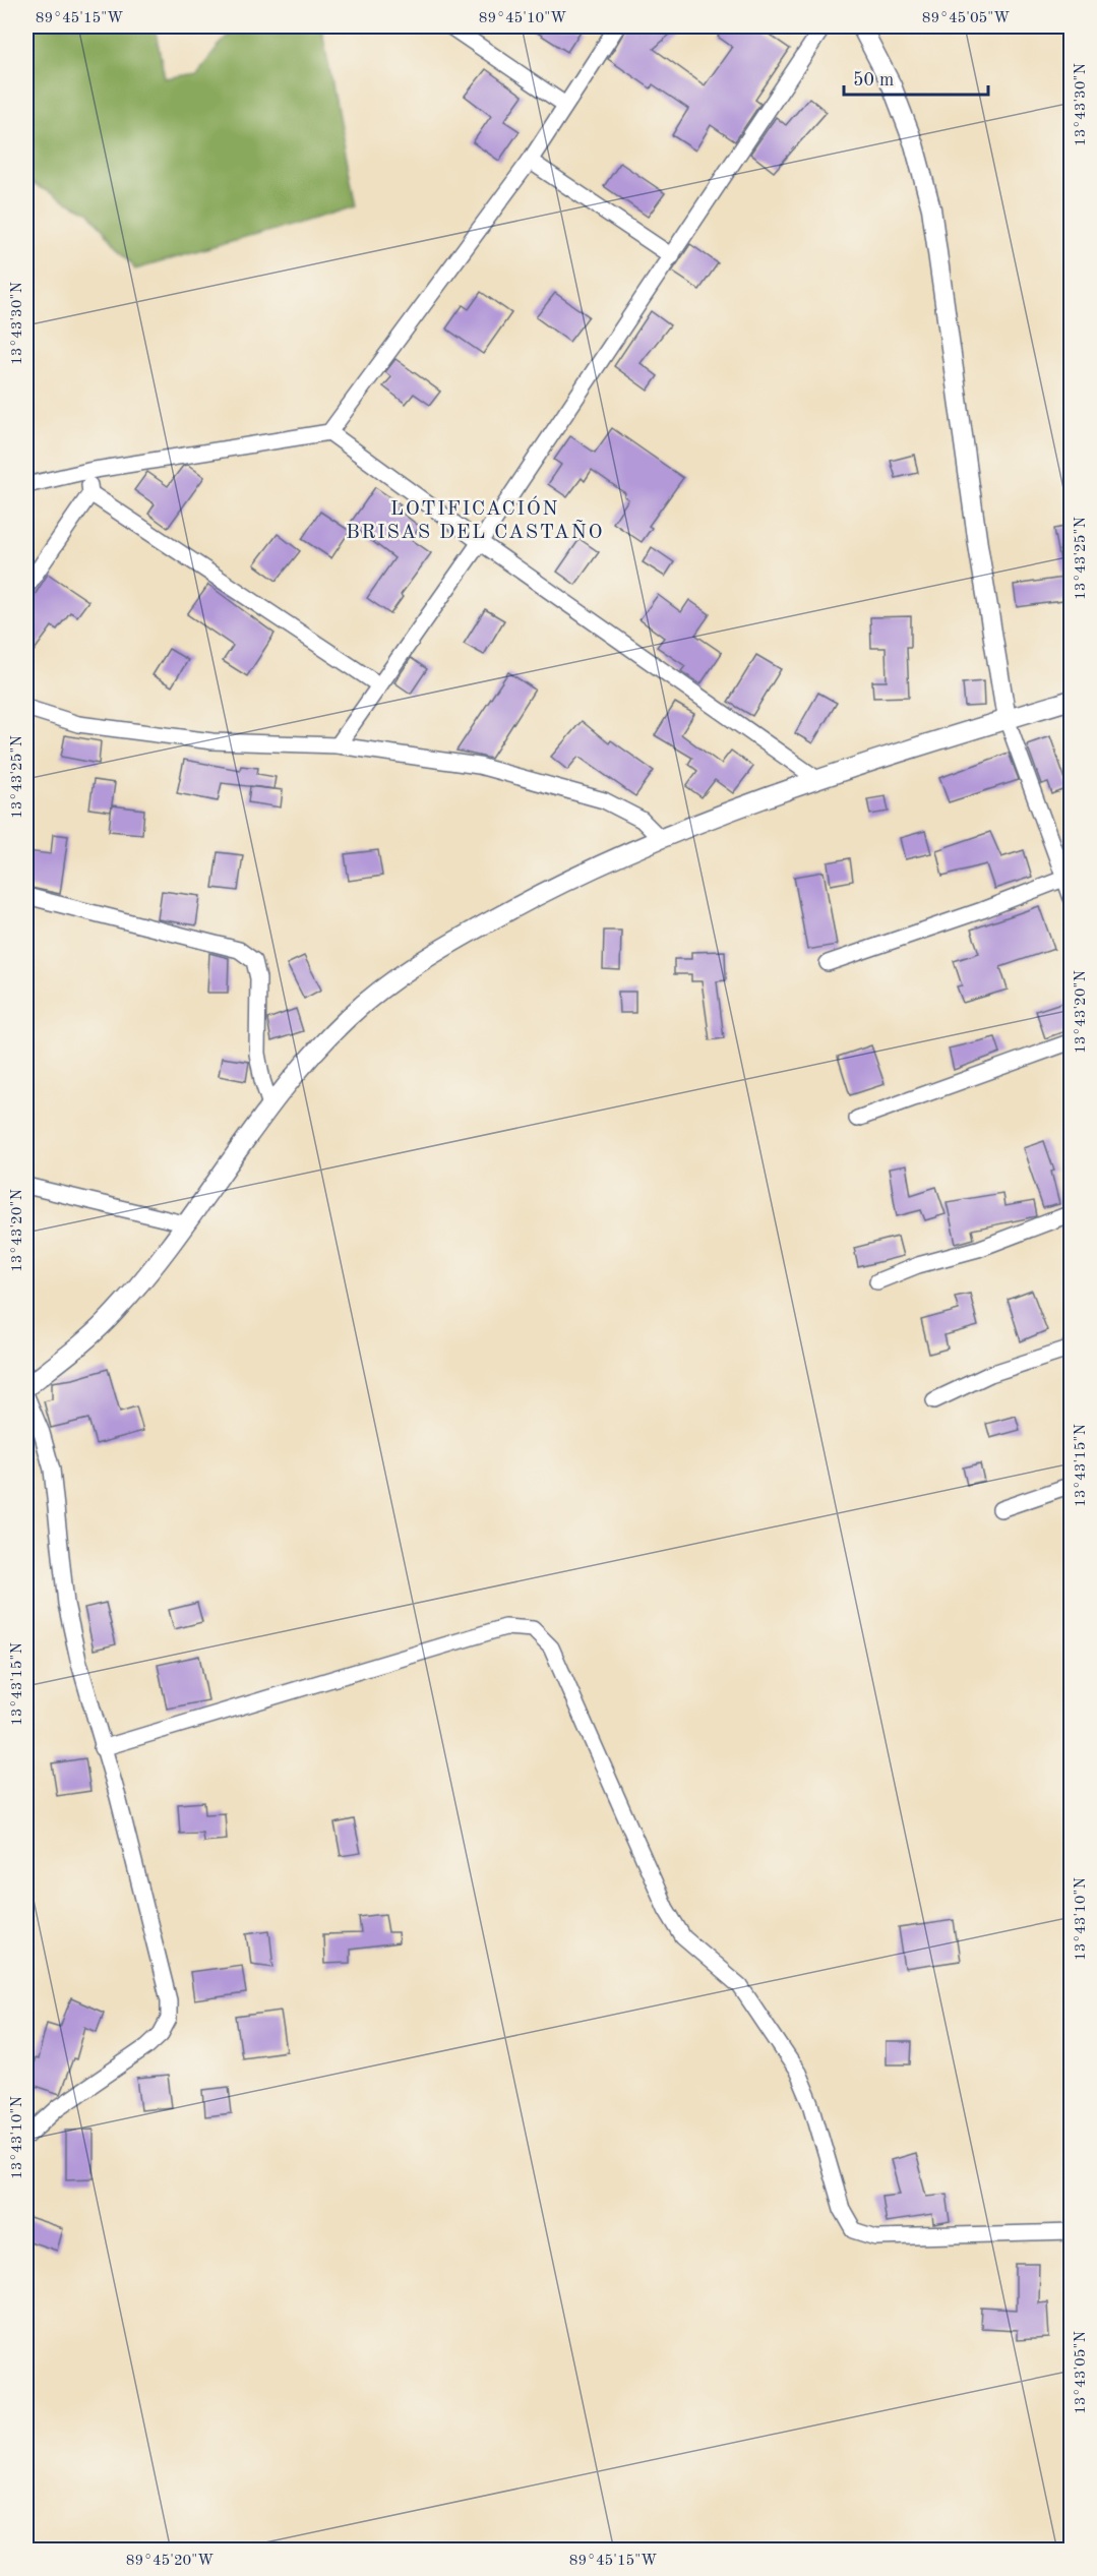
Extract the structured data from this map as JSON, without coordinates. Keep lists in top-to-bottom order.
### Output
{
  "districts": ["LOTIFICACIÓN BRISAS DEL CASTAÑO"],
  "scale_bar": "50 m",
  "coordinates": [
    "89°45'15\"W",
    "89°45'10\"W",
    "89°45'05\"W",
    "13°43'30\"N",
    "13°43'25\"N",
    "13°43'20\"N",
    "13°43'15\"N",
    "13°43'10\"N",
    "13°43'05\"N",
    "89°45'20\"W"
  ]
}
